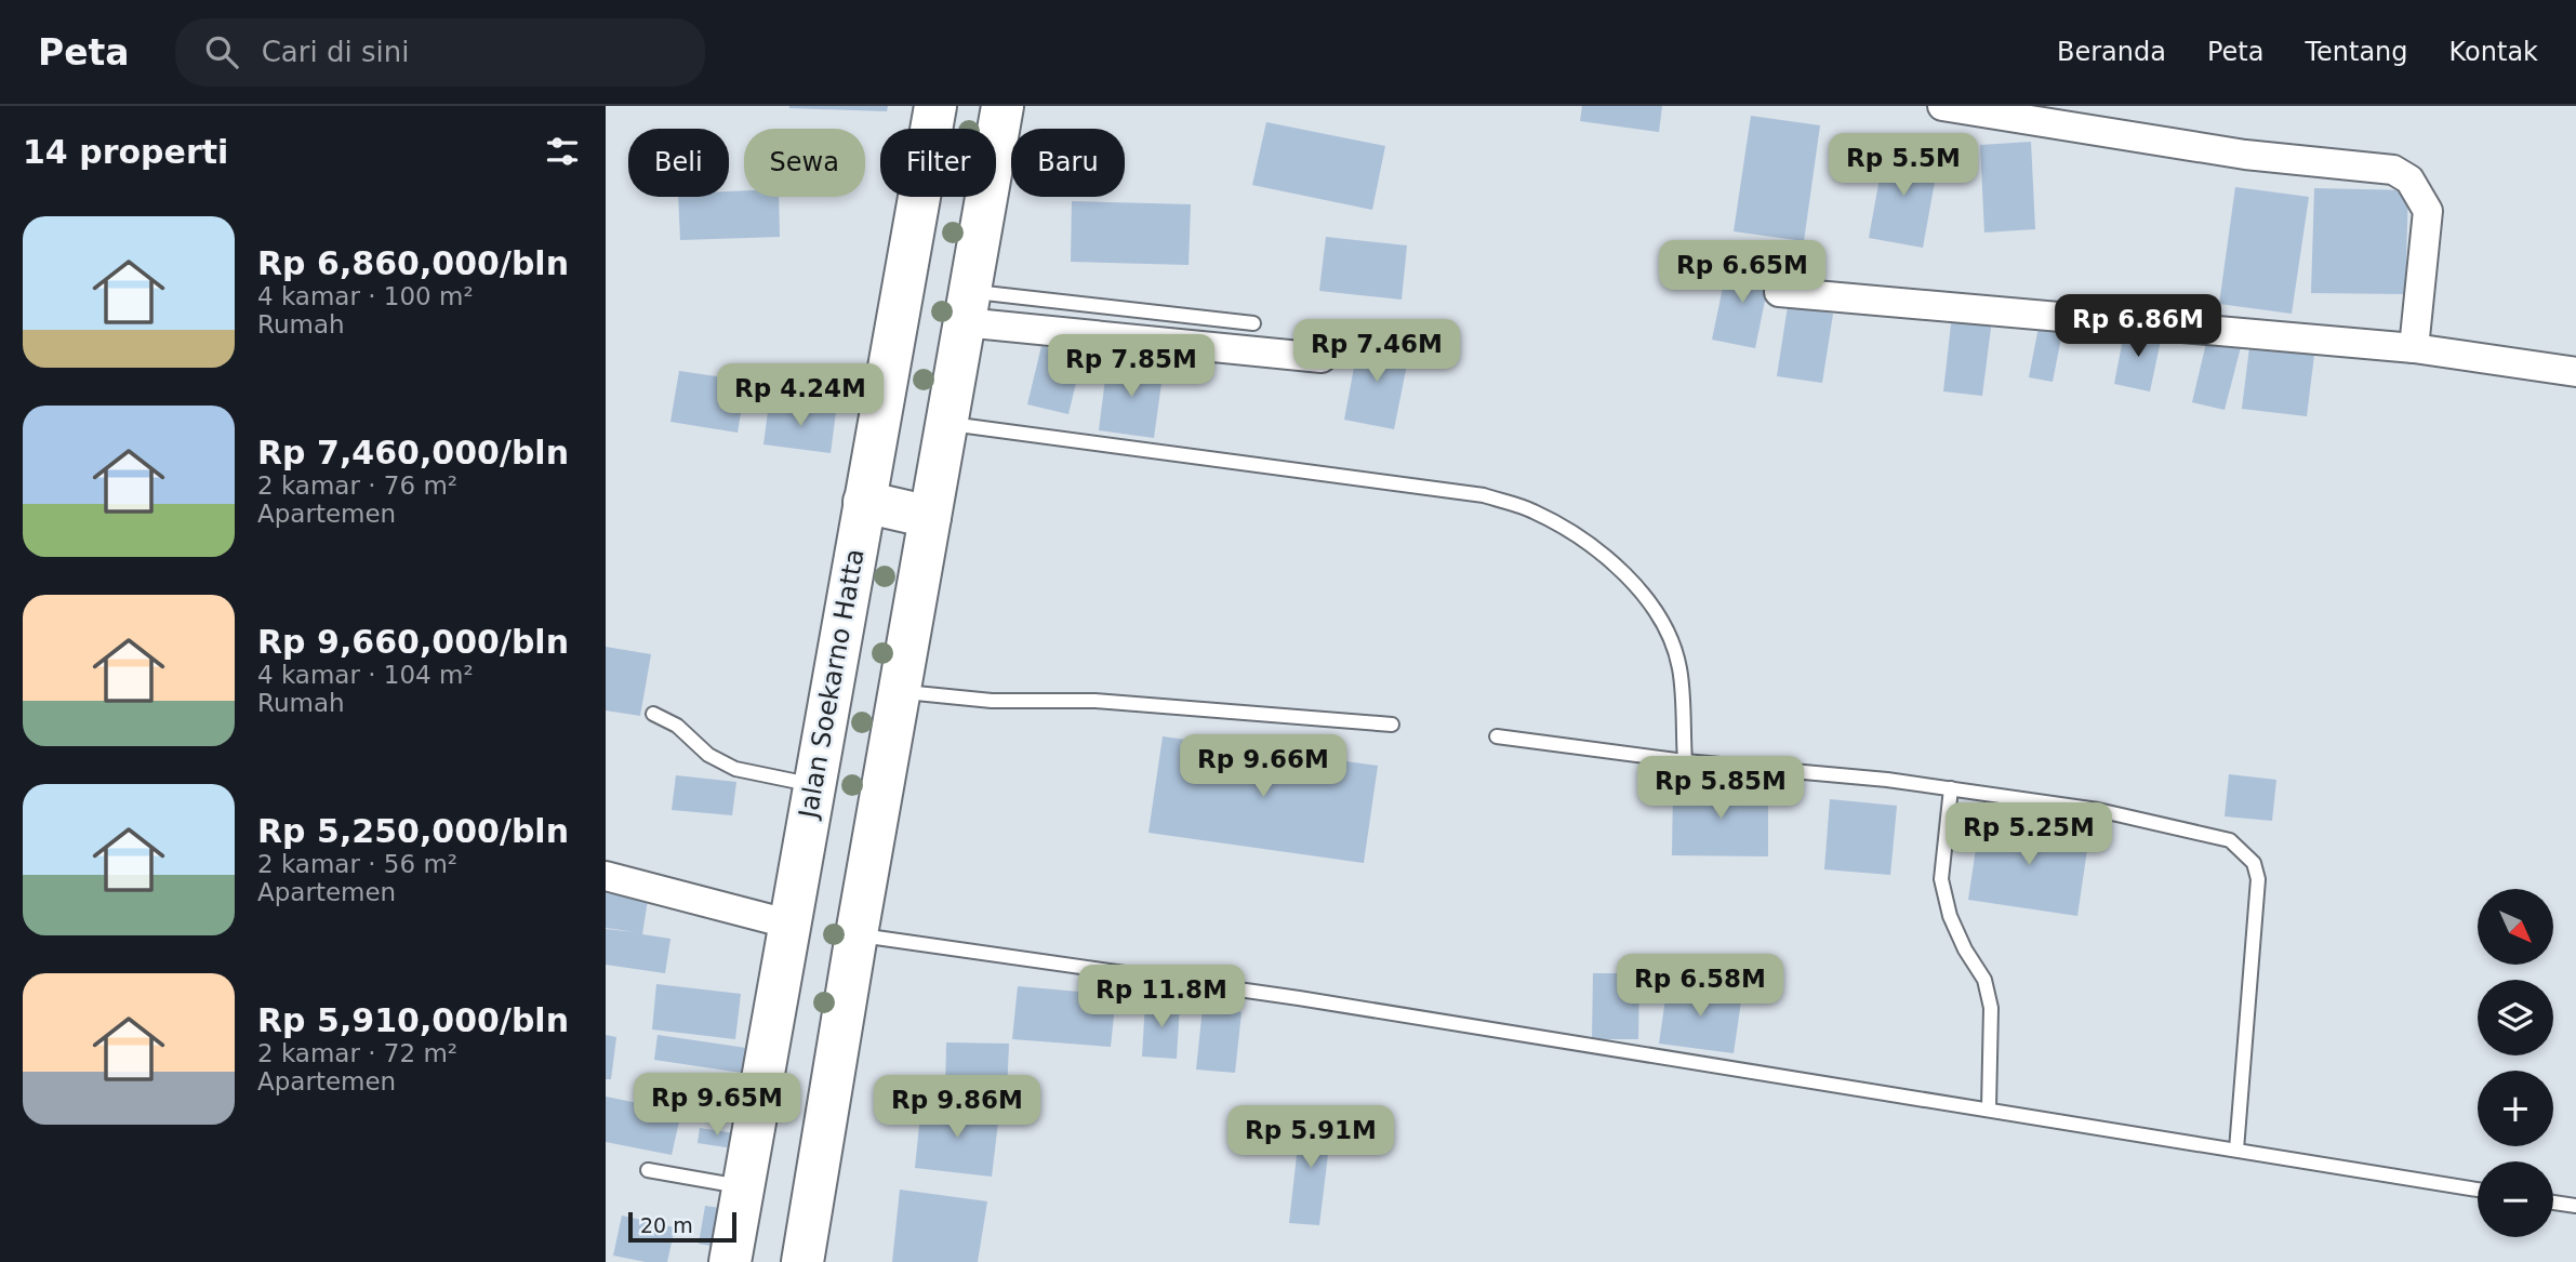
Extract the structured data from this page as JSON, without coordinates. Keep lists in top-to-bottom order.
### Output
{
  "streets": {
    "highway": ["Jalan Soekarno Hatta"]
  },
  "scale_bar": "20 m",
  "north": "bottom right",
  "page": {
    "header": "Peta",
    "search": "Cari di sini",
    "nav": [
      "Beranda",
      "Peta",
      "Tentang",
      "Kontak"
    ],
    "heading": "14 properti",
    "chip": [
      "Beli",
      "Sewa",
      "Filter",
      "Baru"
    ],
    "price": [
      "Rp 5.5M",
      "Rp 6.65M",
      "Rp 6.86M",
      "Rp 7.46M",
      "Rp 7.85M",
      "Rp 4.24M",
      "Rp 9.66M",
      "Rp 5.85M",
      "Rp 5.25M",
      "Rp 6.58M",
      "Rp 11.8M",
      "Rp 9.65M",
      "Rp 9.86M",
      "Rp 5.91M"
    ],
    "list": [
      {
        "name": "Rp 6,860,000/bln",
        "note": "4 kamar · 100 m² · Rumah"
      },
      {
        "name": "Rp 7,460,000/bln",
        "note": "2 kamar · 76 m² · Apartemen"
      },
      {
        "name": "Rp 9,660,000/bln",
        "note": "4 kamar · 104 m² · Rumah"
      },
      {
        "name": "Rp 5,250,000/bln",
        "note": "2 kamar · 56 m² · Apartemen"
      },
      {
        "name": "Rp 5,910,000/bln",
        "note": "2 kamar · 72 m² · Apartemen"
      }
    ],
    "map_buttons": ["+", "−"],
    "scale": "20 m"
  }
}
